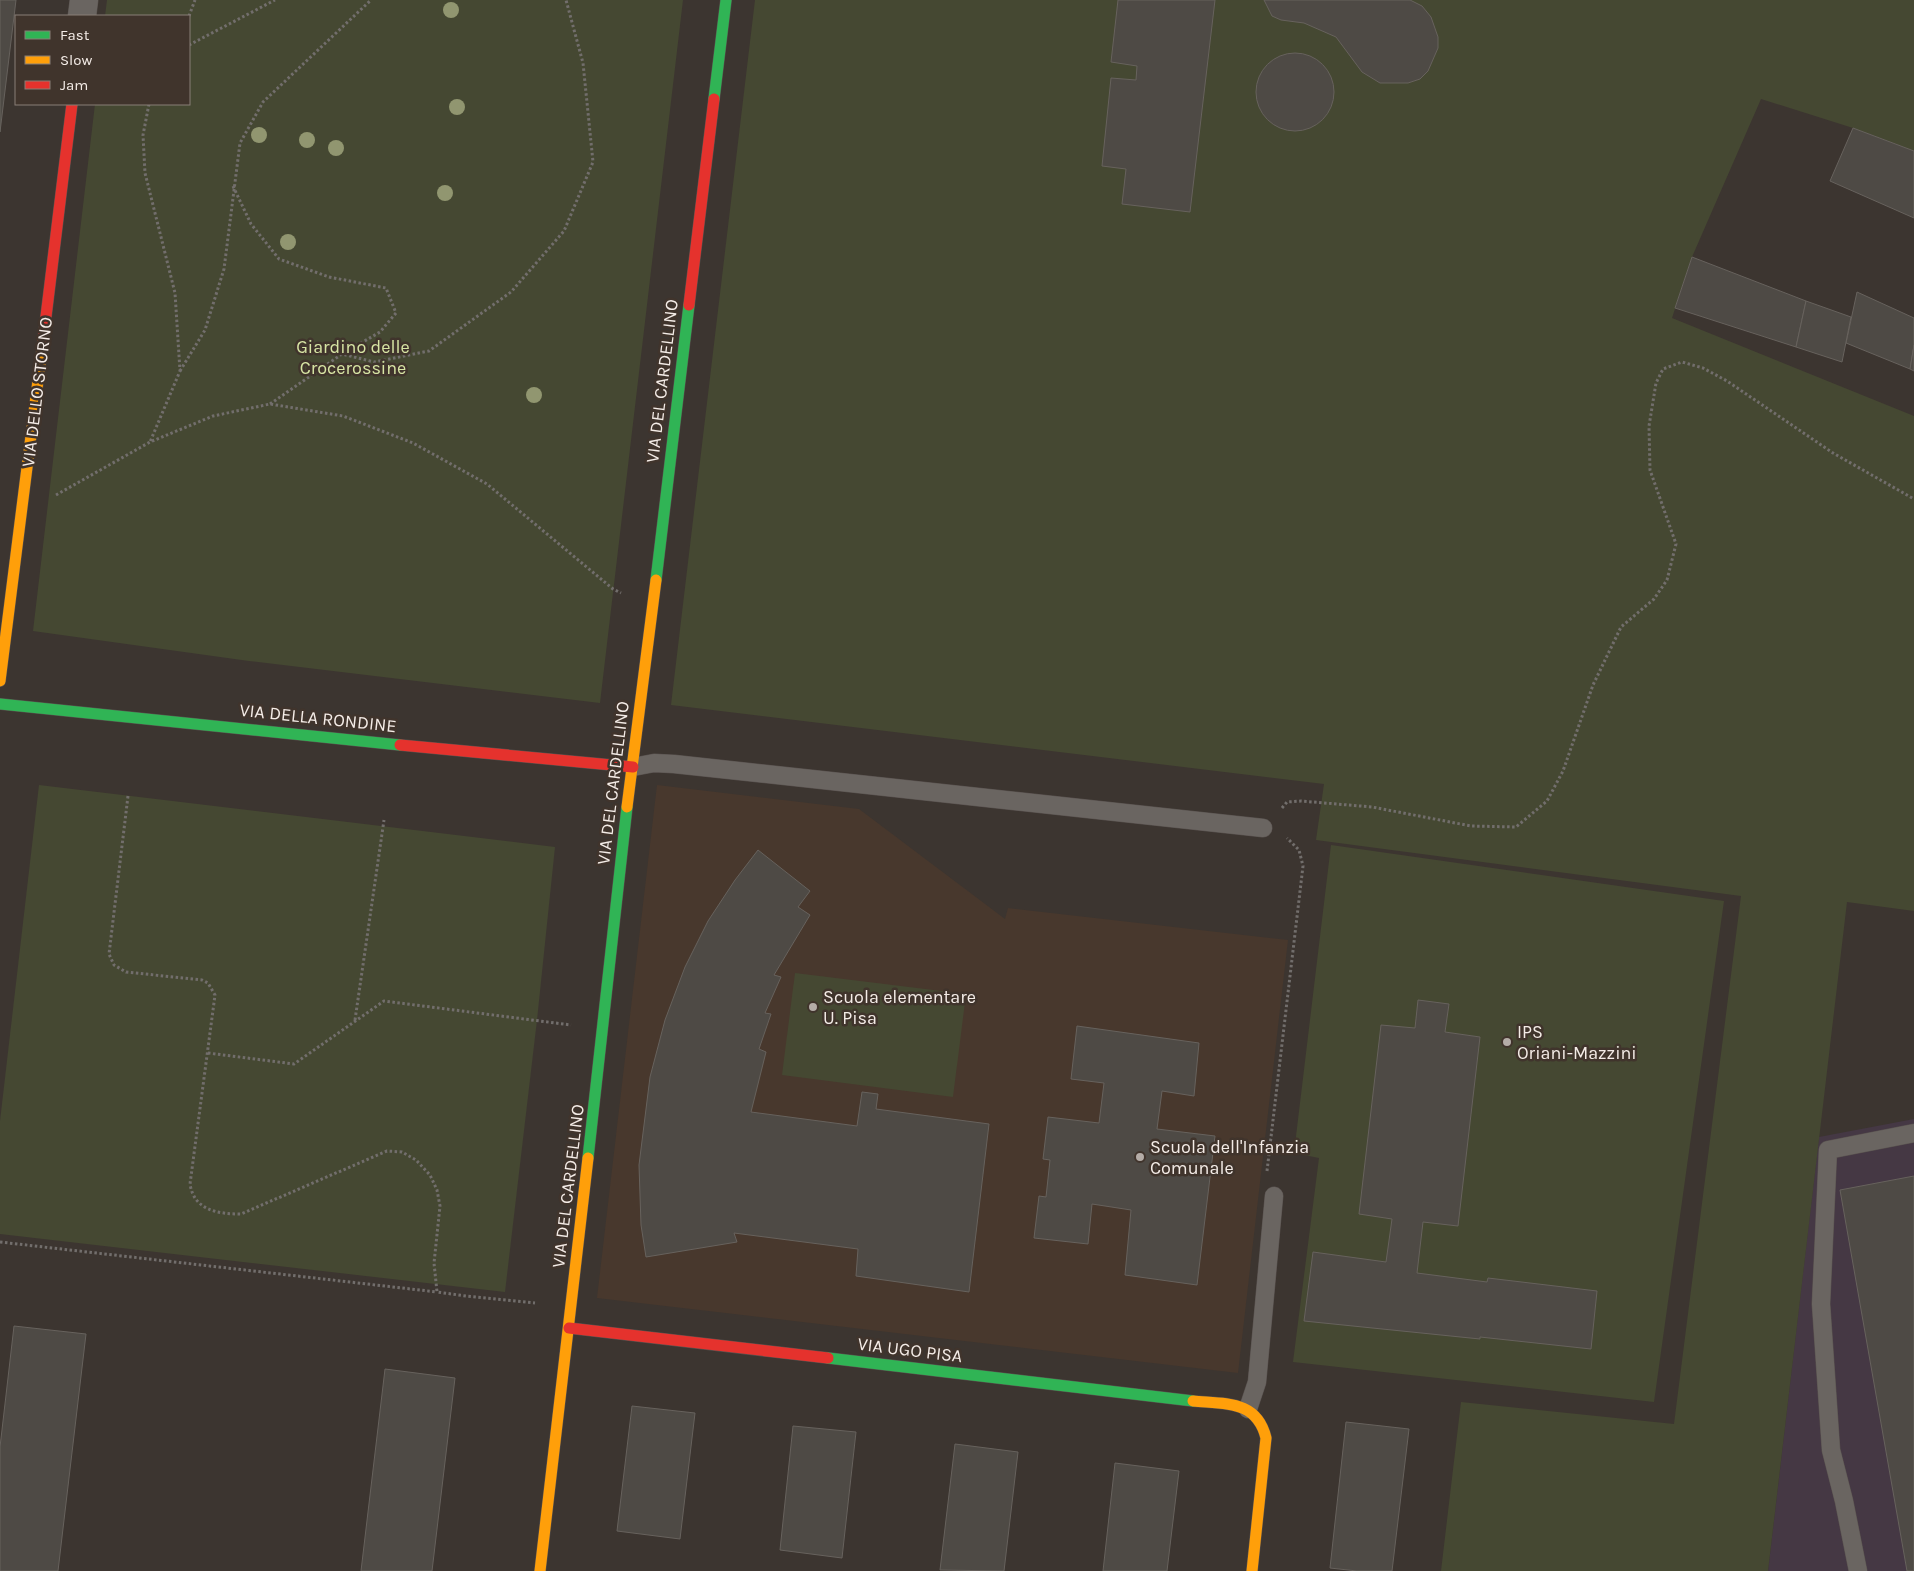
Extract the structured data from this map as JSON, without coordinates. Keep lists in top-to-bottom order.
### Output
{
  "streets": {
    "street": [
      "VIA DEL CARDELLINO",
      "VIA DELLO STORNO",
      "VIA DELLA RONDINE",
      "VIA UGO PISA"
    ]
  },
  "crossings": [
    ["VIA DEL CARDELLINO", "VIA DELLA RONDINE"],
    ["VIA DEL CARDELLINO", "VIA UGO PISA"]
  ],
  "parks": ["Giardino delle Crocerossine"],
  "places": ["Scuola elementare U. Pisa", "IPS Oriani-Mazzini", "Scuola dell'Infanzia Comunale"],
  "legend": ["Fast", "Slow", "Jam"]
}
